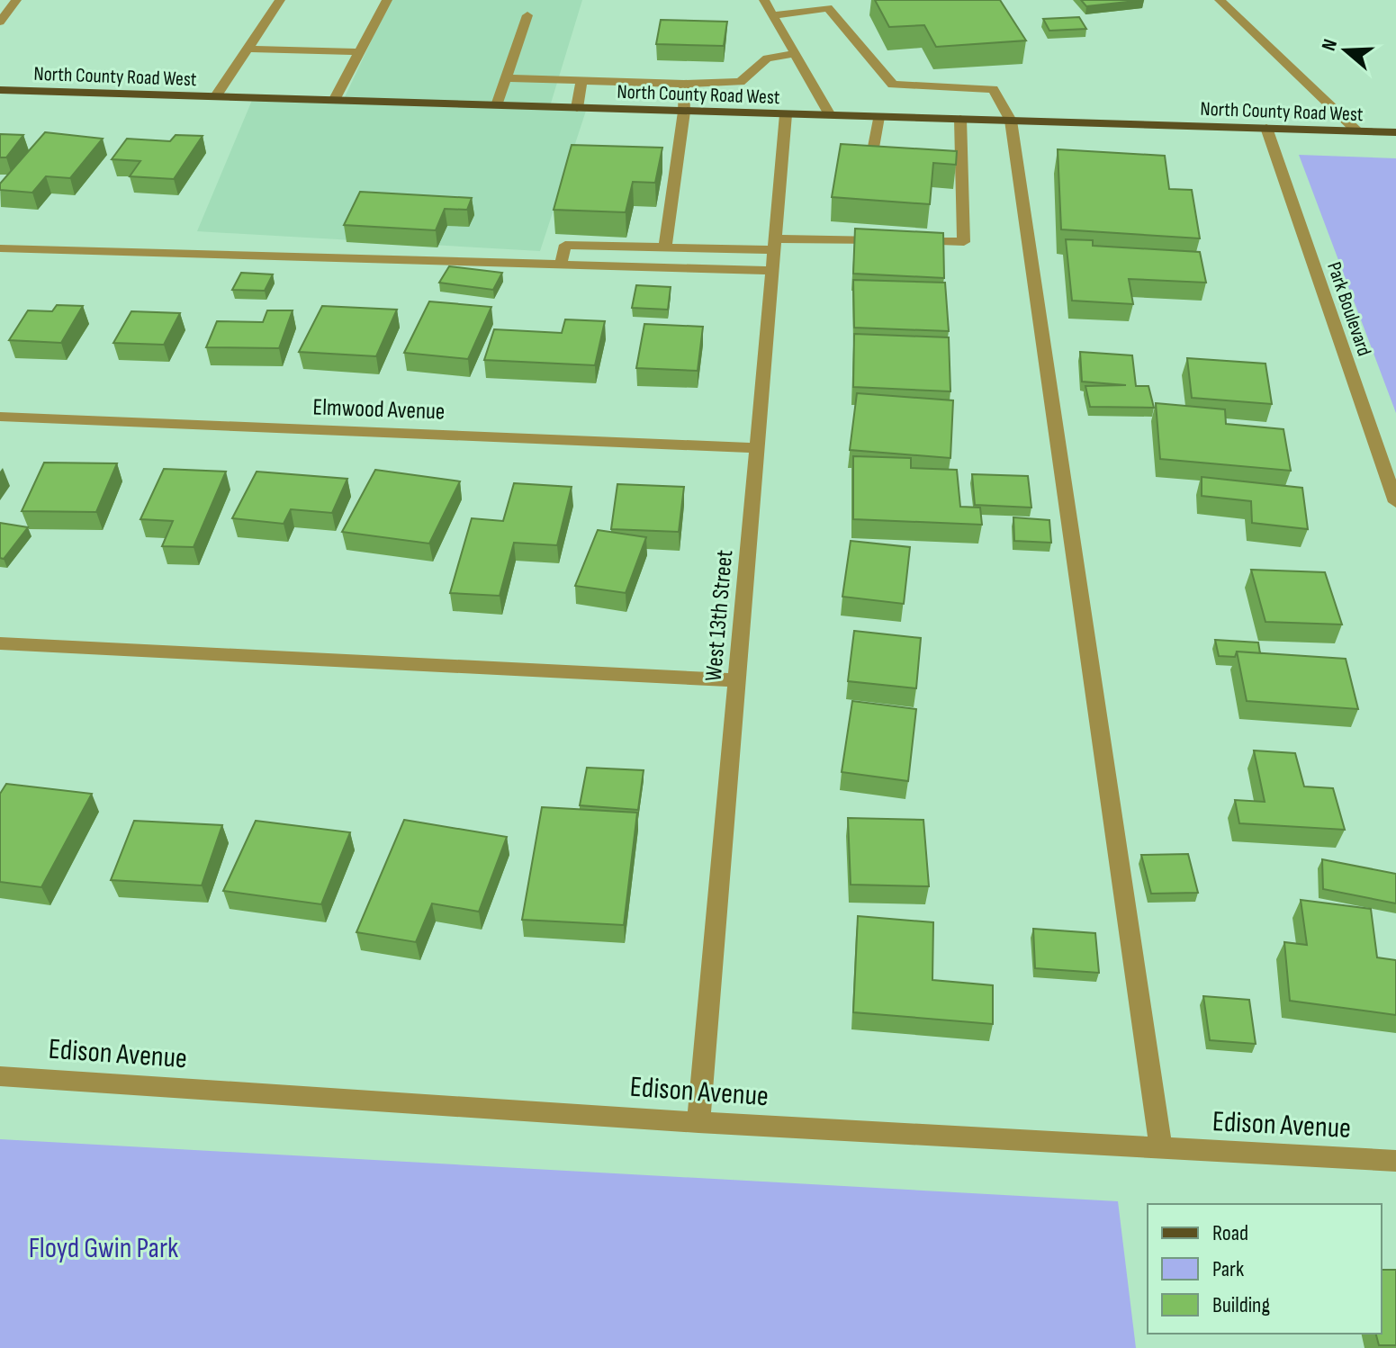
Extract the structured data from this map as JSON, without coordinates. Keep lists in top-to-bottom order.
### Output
{
  "streets": {
    "main road": ["North County Road West"],
    "street": [
      "Park Boulevard",
      "Elmwood Avenue",
      "West 13th Street",
      "Edison Avenue"
    ]
  },
  "crossings": [
    ["North County Road West", "Park Boulevard"],
    ["North County Road West", "West 13th Street"],
    ["Elmwood Avenue", "West 13th Street"],
    ["West 13th Street", "Edison Avenue"]
  ],
  "parks": ["Floyd Gwin Park"],
  "legend": ["Road", "Park", "Building"],
  "north": "left"
}
